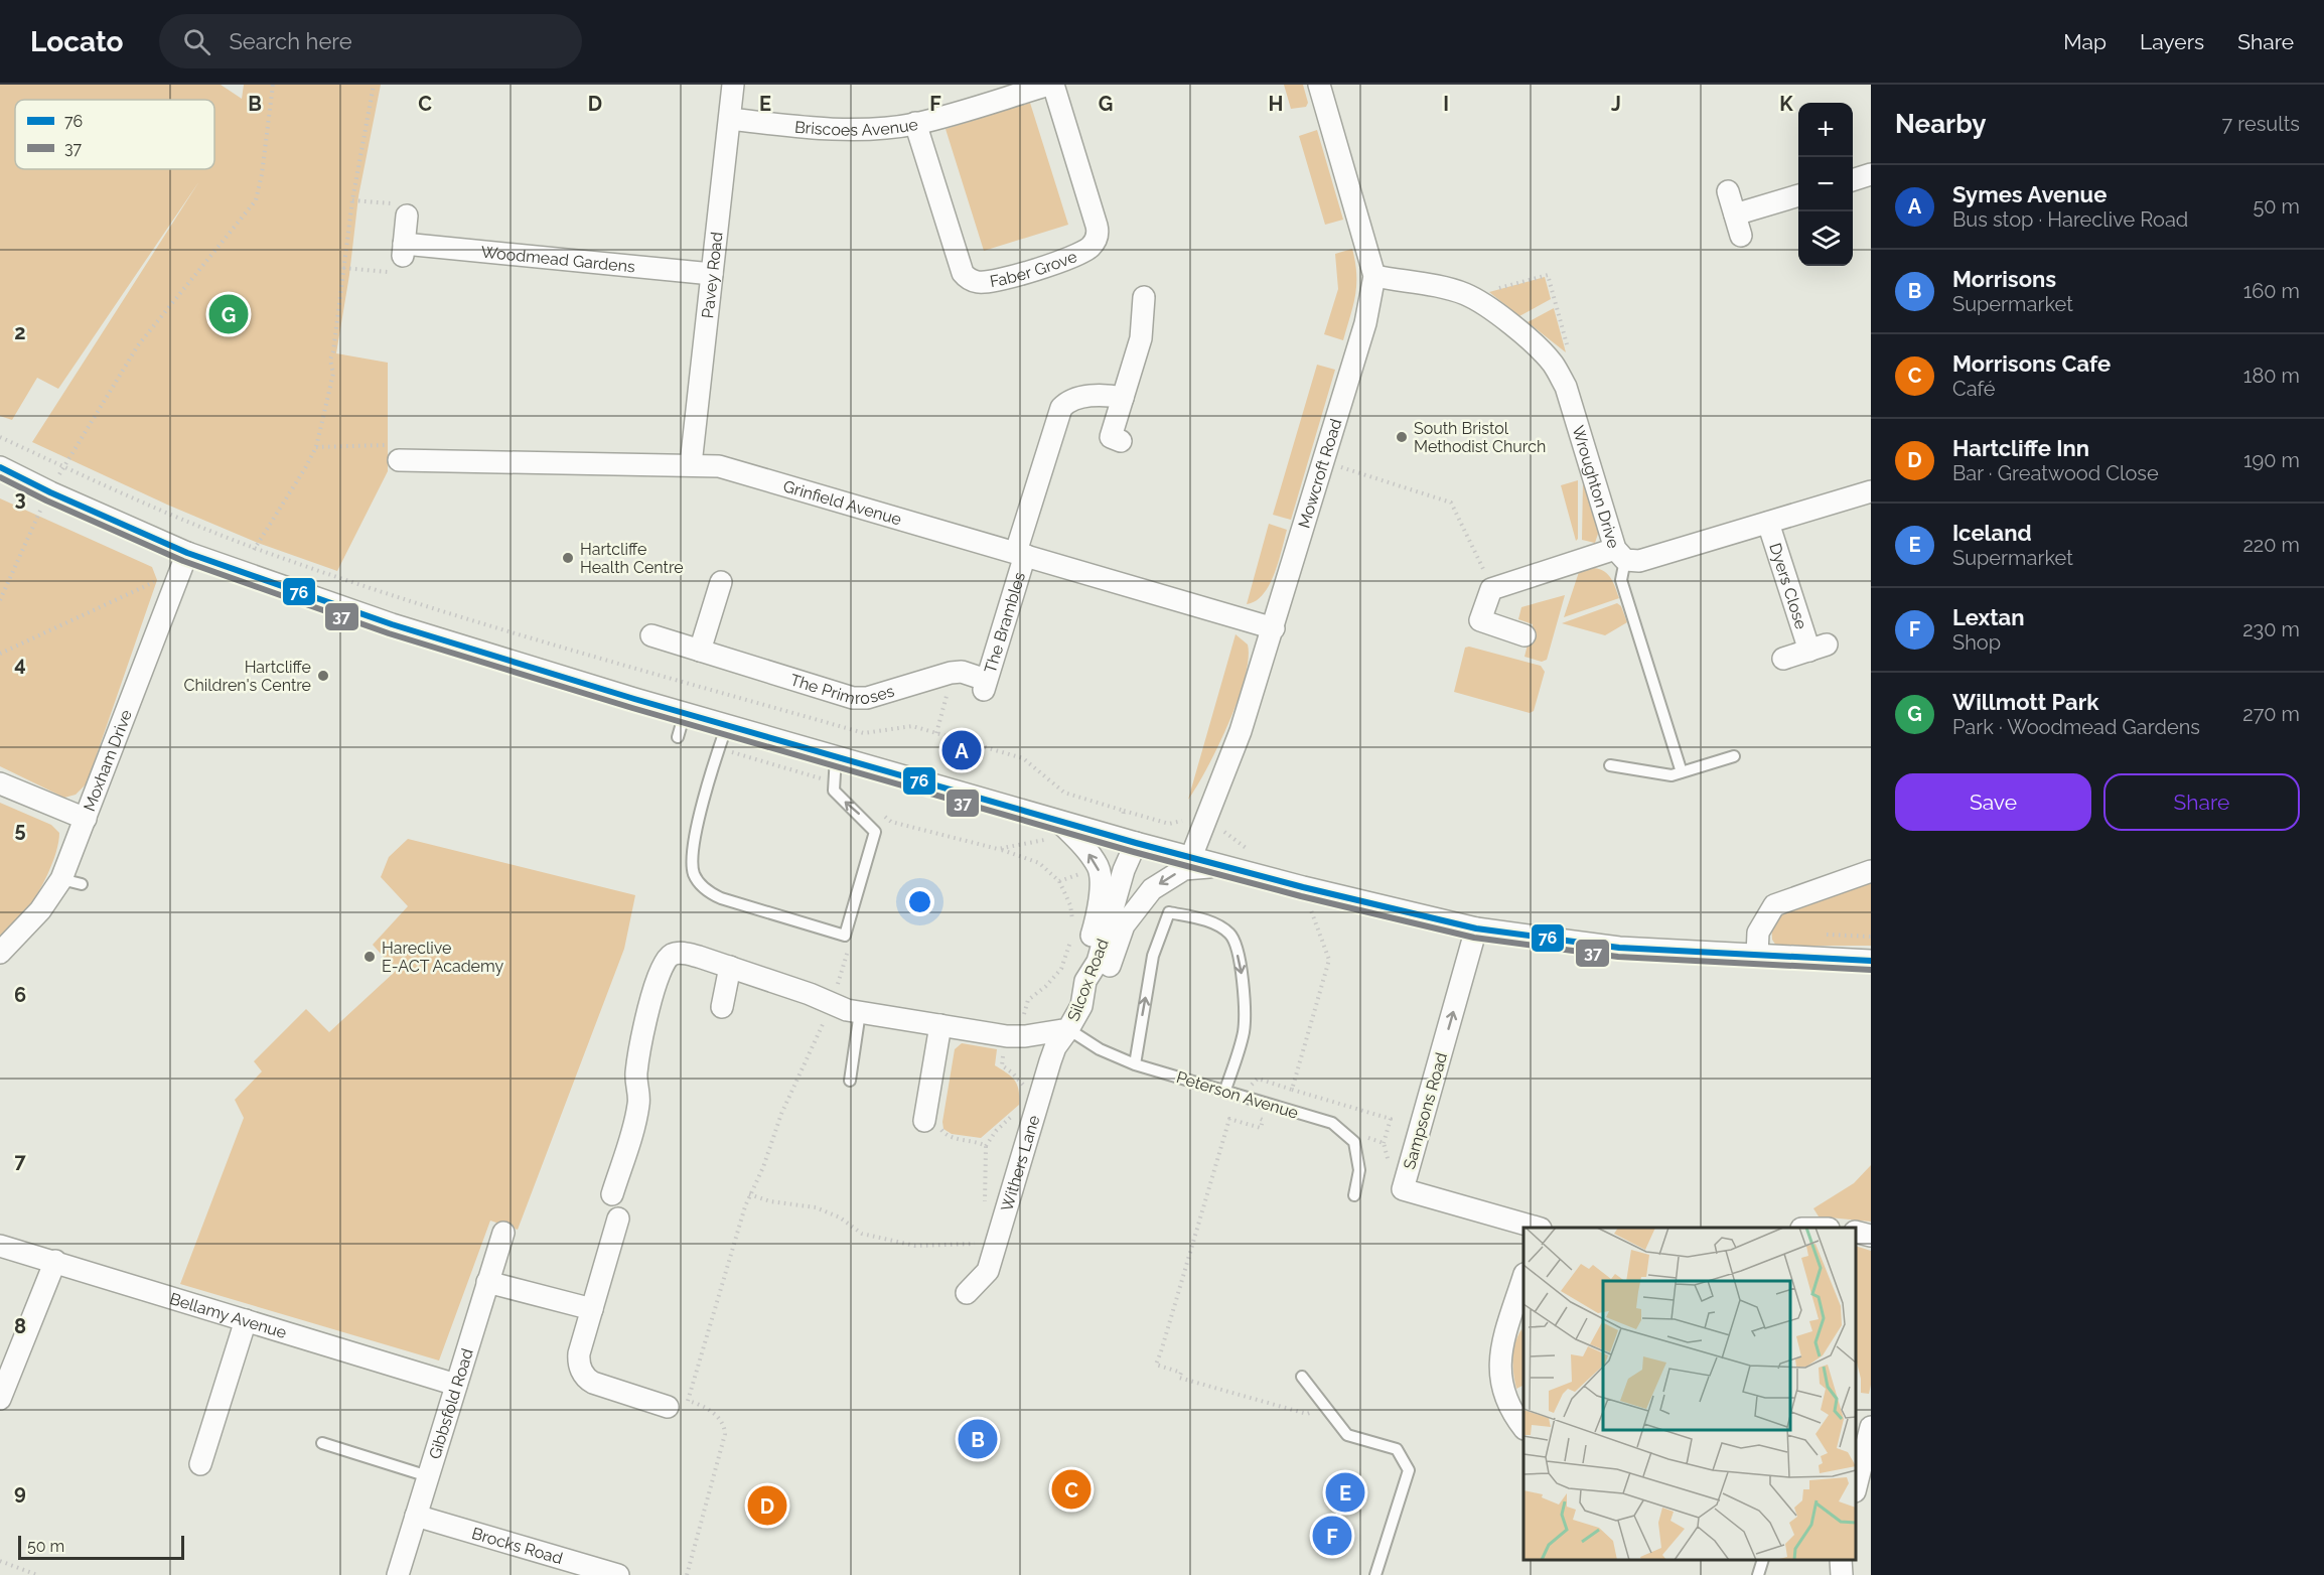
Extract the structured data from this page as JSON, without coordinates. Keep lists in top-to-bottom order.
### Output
{
  "streets": {
    "street": [
      "Briscoes Avenue",
      "Woodmead Gardens",
      "Faber Grove",
      "Pavey Road",
      "Mowcroft Road",
      "Wroughton Drive",
      "Grinfield Avenue",
      "Dyers Close",
      "The Brambles",
      "The Primroses",
      "Moxham Drive",
      "Silcox Road",
      "Sampsons Road",
      "Withers Lane",
      "Bellamy Avenue",
      "Gibbsfold Road",
      "Brocks Road"
    ],
    "lane": ["Peterson Avenue"]
  },
  "crossings": [
    ["Briscoes Avenue", "Faber Grove"],
    ["Briscoes Avenue", "Pavey Road"],
    ["Woodmead Gardens", "Pavey Road"],
    ["Pavey Road", "Grinfield Avenue"],
    ["Mowcroft Road", "Wroughton Drive"],
    ["Mowcroft Road", "Grinfield Avenue"],
    ["Wroughton Drive", "Dyers Close"],
    ["Grinfield Avenue", "The Brambles"],
    ["The Brambles", "The Primroses"],
    ["Silcox Road", "Peterson Avenue"],
    ["Silcox Road", "Withers Lane"],
    ["Peterson Avenue", "Withers Lane"],
    ["Bellamy Avenue", "Gibbsfold Road"],
    ["Gibbsfold Road", "Brocks Road"]
  ],
  "places": [
    "South Bristol Methodist Church",
    "Hartcliffe Health Centre",
    "Hartcliffe Children's Centre",
    "Hareclive E-ACT Academy"
  ],
  "lines": ["transit line 76", "transit line 37"],
  "legend": ["76", "37"],
  "scale_bar": "50 m",
  "page": {
    "header": "Locato",
    "search": "Search here",
    "nav": ["Map", "Layers", "Share"],
    "heading": ["Nearby", "7 results"],
    "map_buttons": ["+", "−"],
    "list": [
      {
        "mark": "A",
        "name": "Symes Avenue",
        "note": "Bus stop · Hareclive Road",
        "value": "50 m"
      },
      {
        "mark": "B",
        "name": "Morrisons",
        "note": "Supermarket",
        "value": "160 m"
      },
      {
        "mark": "C",
        "name": "Morrisons Cafe",
        "note": "Café",
        "value": "180 m"
      },
      {
        "mark": "D",
        "name": "Hartcliffe Inn",
        "note": "Bar · Greatwood Close",
        "value": "190 m"
      },
      {
        "mark": "E",
        "name": "Iceland",
        "note": "Supermarket",
        "value": "220 m"
      },
      {
        "mark": "F",
        "name": "Lextan",
        "note": "Shop",
        "value": "230 m"
      },
      {
        "mark": "G",
        "name": "Willmott Park",
        "note": "Park · Woodmead Gardens",
        "value": "270 m"
      }
    ],
    "pins": [
      "G",
      "A",
      "B",
      "C",
      "E",
      "D",
      "F"
    ],
    "buttons": ["Save", "Share"],
    "scale": "50 m"
  },
  "grid": {
    "columns": [
      "B",
      "C",
      "D",
      "E",
      "F",
      "G",
      "H",
      "I",
      "J",
      "K"
    ],
    "rows": [
      "2",
      "3",
      "4",
      "5",
      "6",
      "7",
      "8",
      "9"
    ]
  }
}
